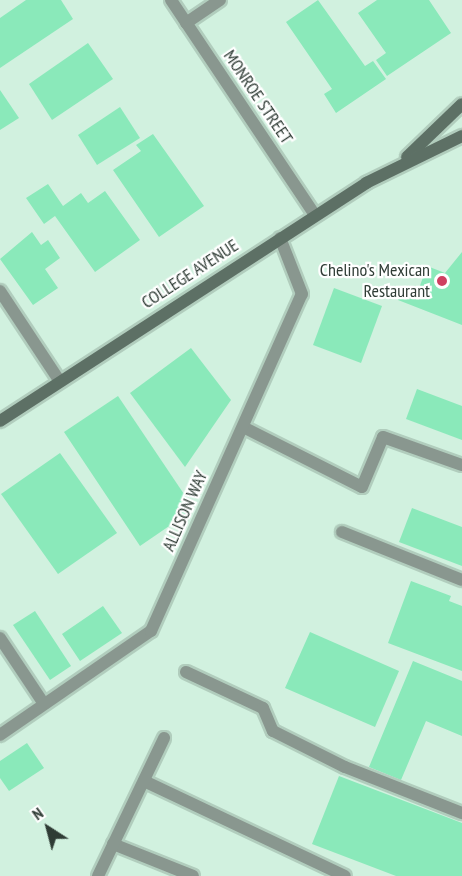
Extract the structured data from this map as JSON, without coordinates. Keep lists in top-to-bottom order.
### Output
{
  "streets": {
    "main road": ["COLLEGE AVENUE"],
    "street": ["MONROE STREET", "ALLISON WAY"]
  },
  "crossings": [
    ["MONROE STREET", "COLLEGE AVENUE"],
    ["COLLEGE AVENUE", "ALLISON WAY"]
  ],
  "places": ["Chelino's Mexican Restaurant"],
  "north": "top left"
}
